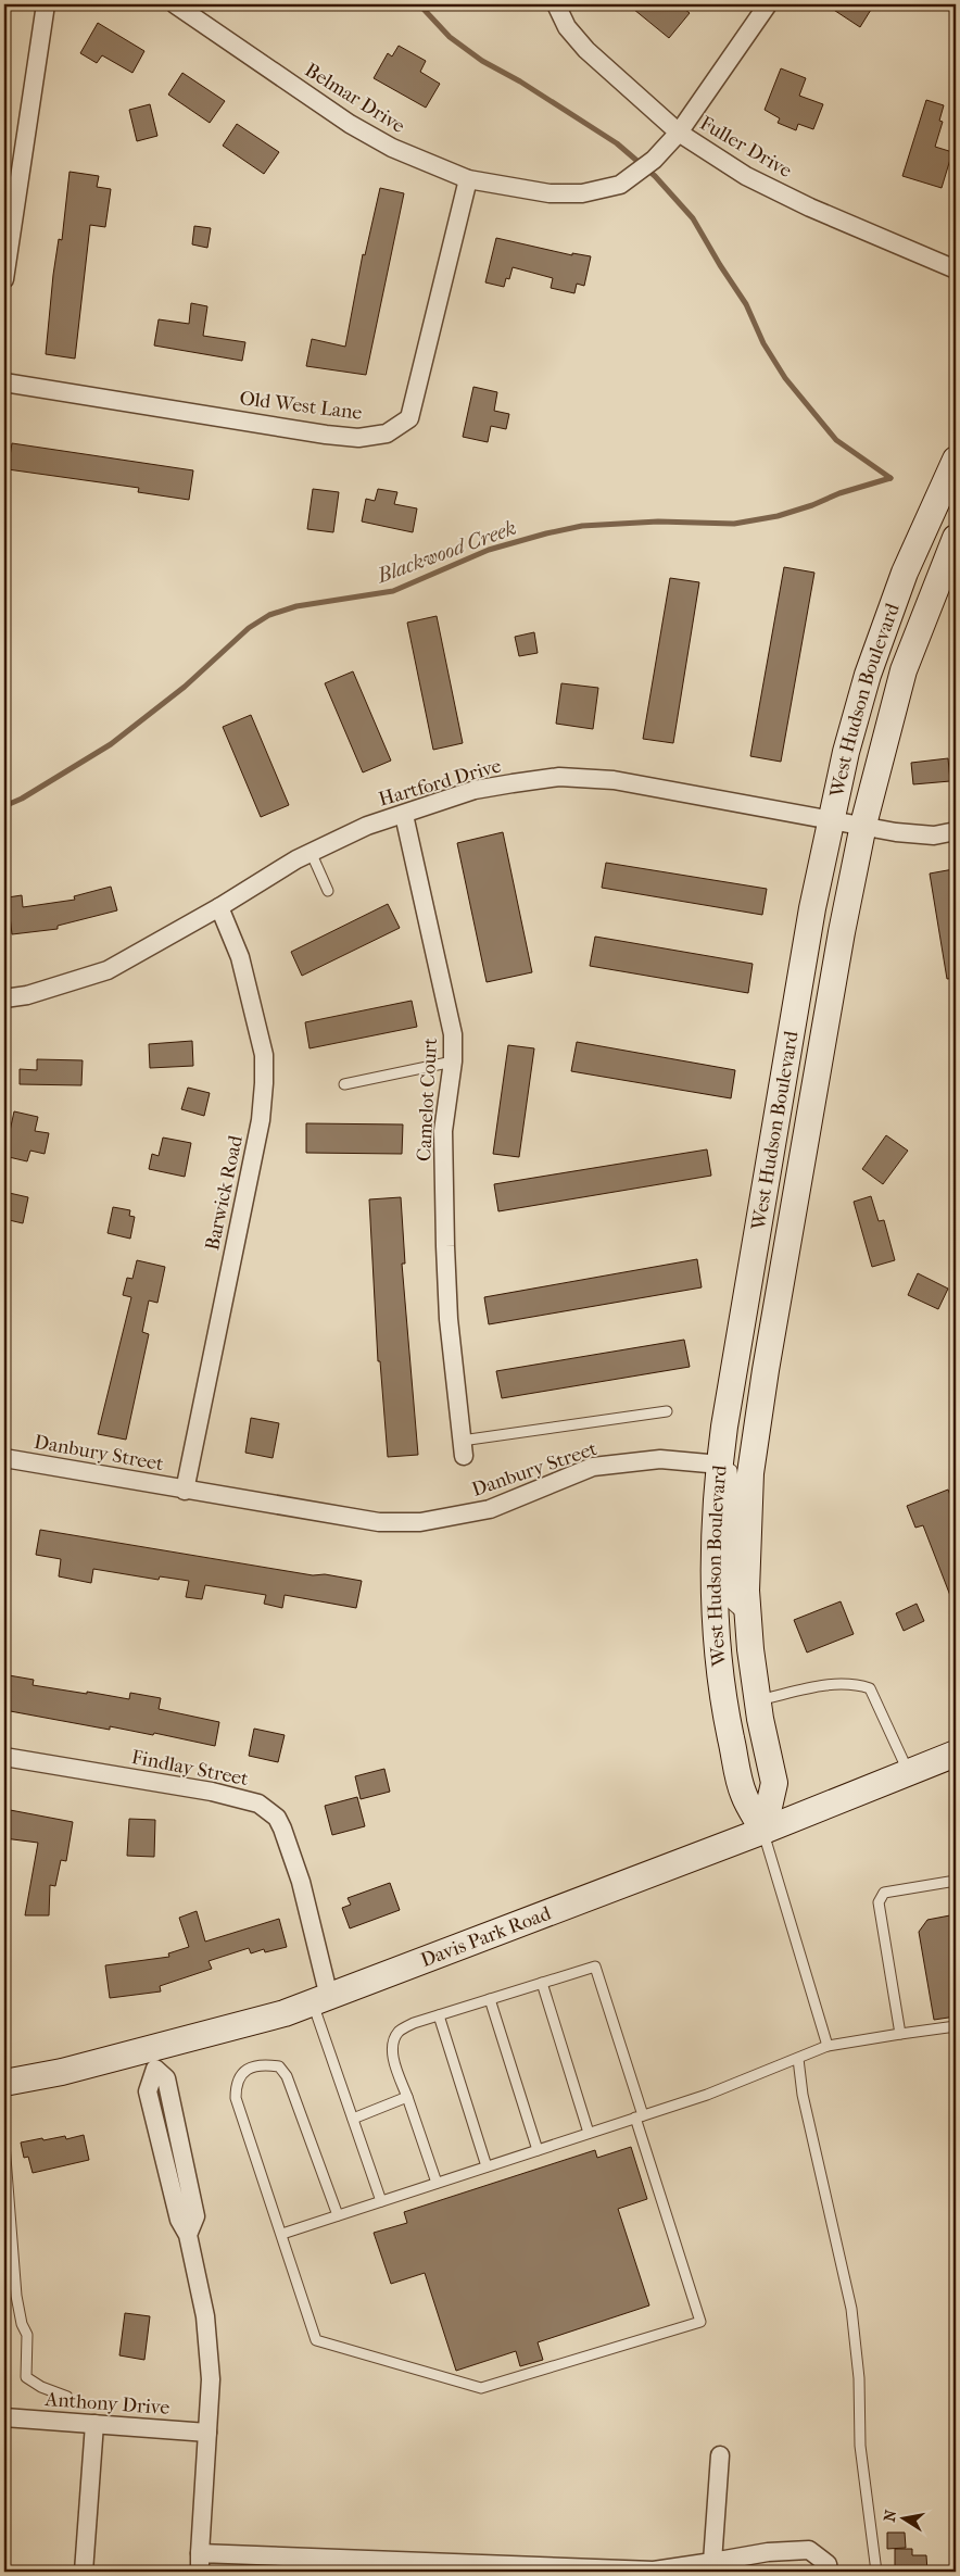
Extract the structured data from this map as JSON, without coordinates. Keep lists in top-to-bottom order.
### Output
{
  "streets": {
    "main road": ["West Hudson Boulevard", "Davis Park Road"],
    "street": [
      "Belmar Drive",
      "Fuller Drive",
      "Old West Lane",
      "Hartford Drive",
      "Camelot Court",
      "Barwick Road",
      "Danbury Street",
      "Findlay Street",
      "Anthony Drive"
    ]
  },
  "crossings": [
    ["Belmar Drive", "Fuller Drive"],
    ["Belmar Drive", "Old West Lane"],
    ["West Hudson Boulevard", "Hartford Drive"],
    ["West Hudson Boulevard", "Danbury Street"],
    ["West Hudson Boulevard", "Davis Park Road"],
    ["Hartford Drive", "Camelot Court"],
    ["Hartford Drive", "Barwick Road"],
    ["Barwick Road", "Danbury Street"],
    ["Findlay Street", "Davis Park Road"]
  ],
  "water": ["Blackwood Creek"],
  "north": "left"
}
